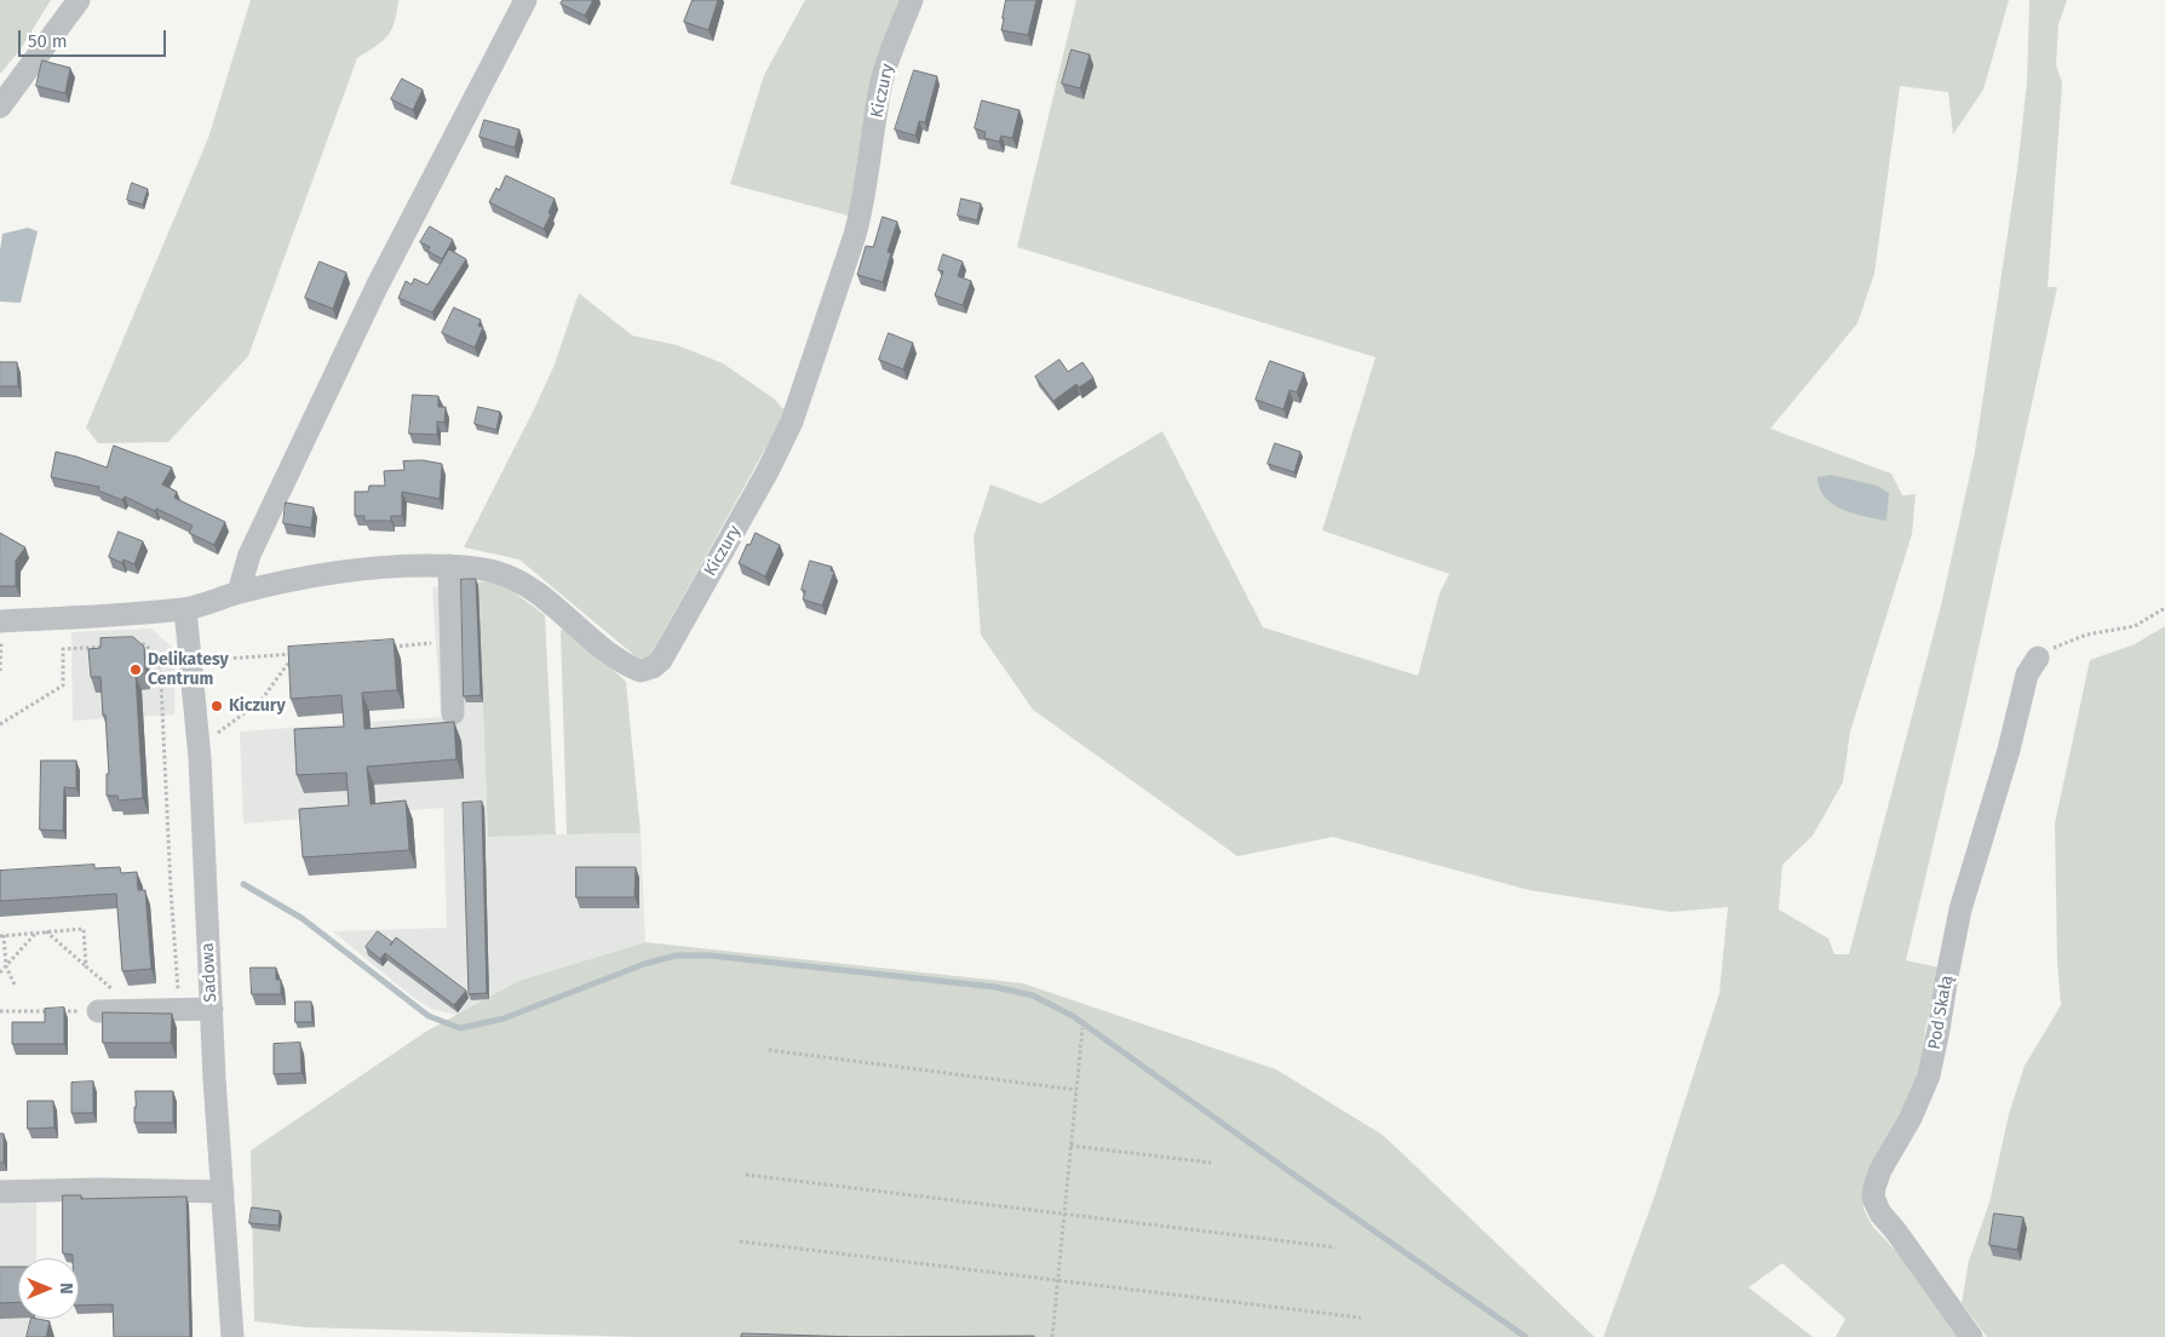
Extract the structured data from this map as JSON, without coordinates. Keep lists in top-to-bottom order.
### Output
{
  "streets": {
    "street": ["Kiczury", "Sadowa", "Pod Skałą"]
  },
  "crossings": [
    ["Kiczury", "Sadowa"]
  ],
  "places": ["Delikatesy Centrum", "Kiczury"],
  "scale_bar": "50 m",
  "north": "right"
}
